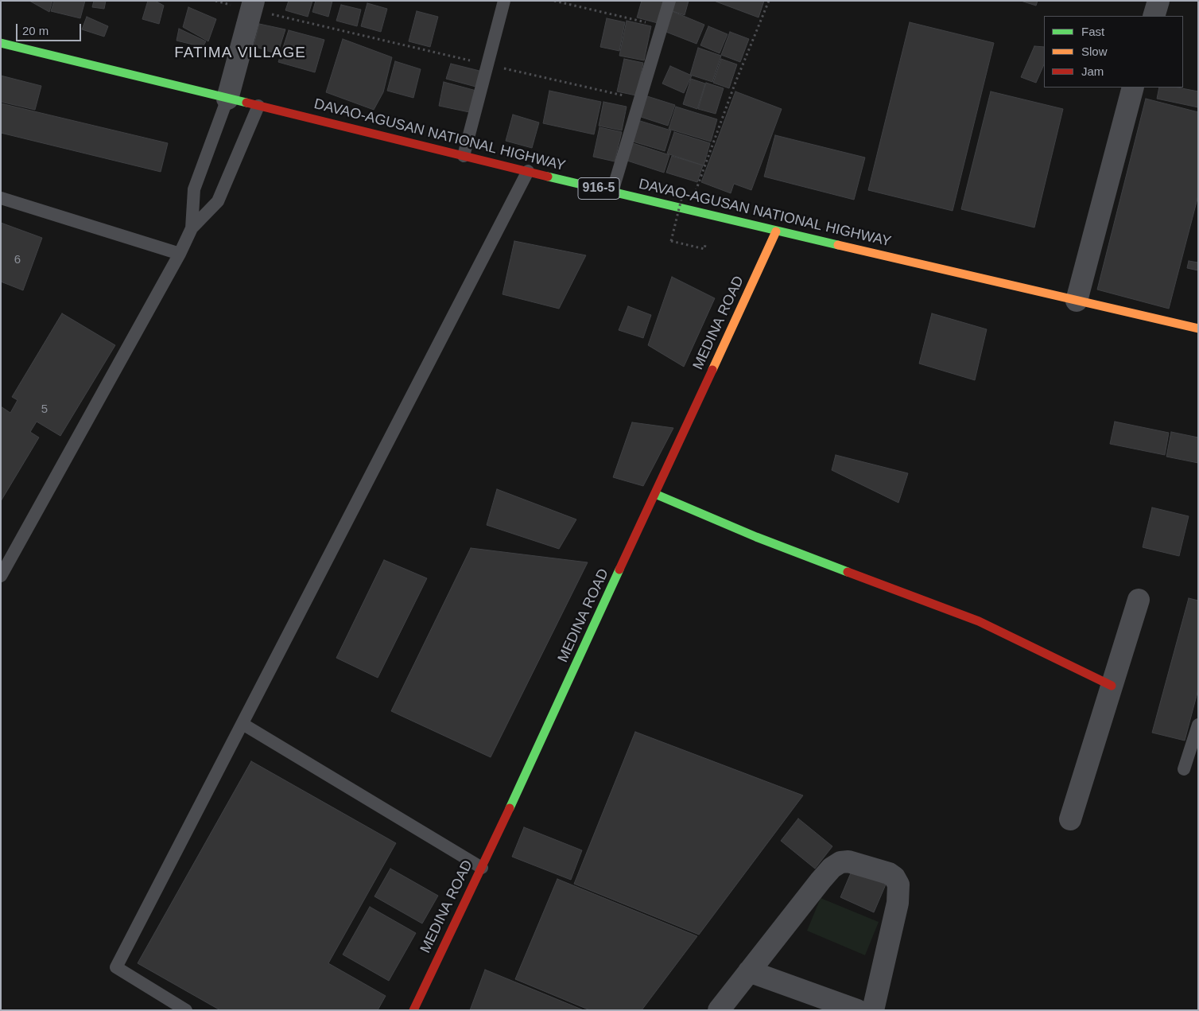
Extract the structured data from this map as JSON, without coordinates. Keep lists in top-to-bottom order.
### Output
{
  "streets": {
    "street": ["DAVAO-AGUSAN NATIONAL HIGHWAY", "916-5", "MEDINA ROAD"]
  },
  "crossings": [
    ["DAVAO-AGUSAN NATIONAL HIGHWAY", "MEDINA ROAD"]
  ],
  "districts": ["FATIMA VILLAGE"],
  "house_numbers": ["6", "5"],
  "legend": ["Fast", "Slow", "Jam"],
  "scale_bar": "20 m"
}
